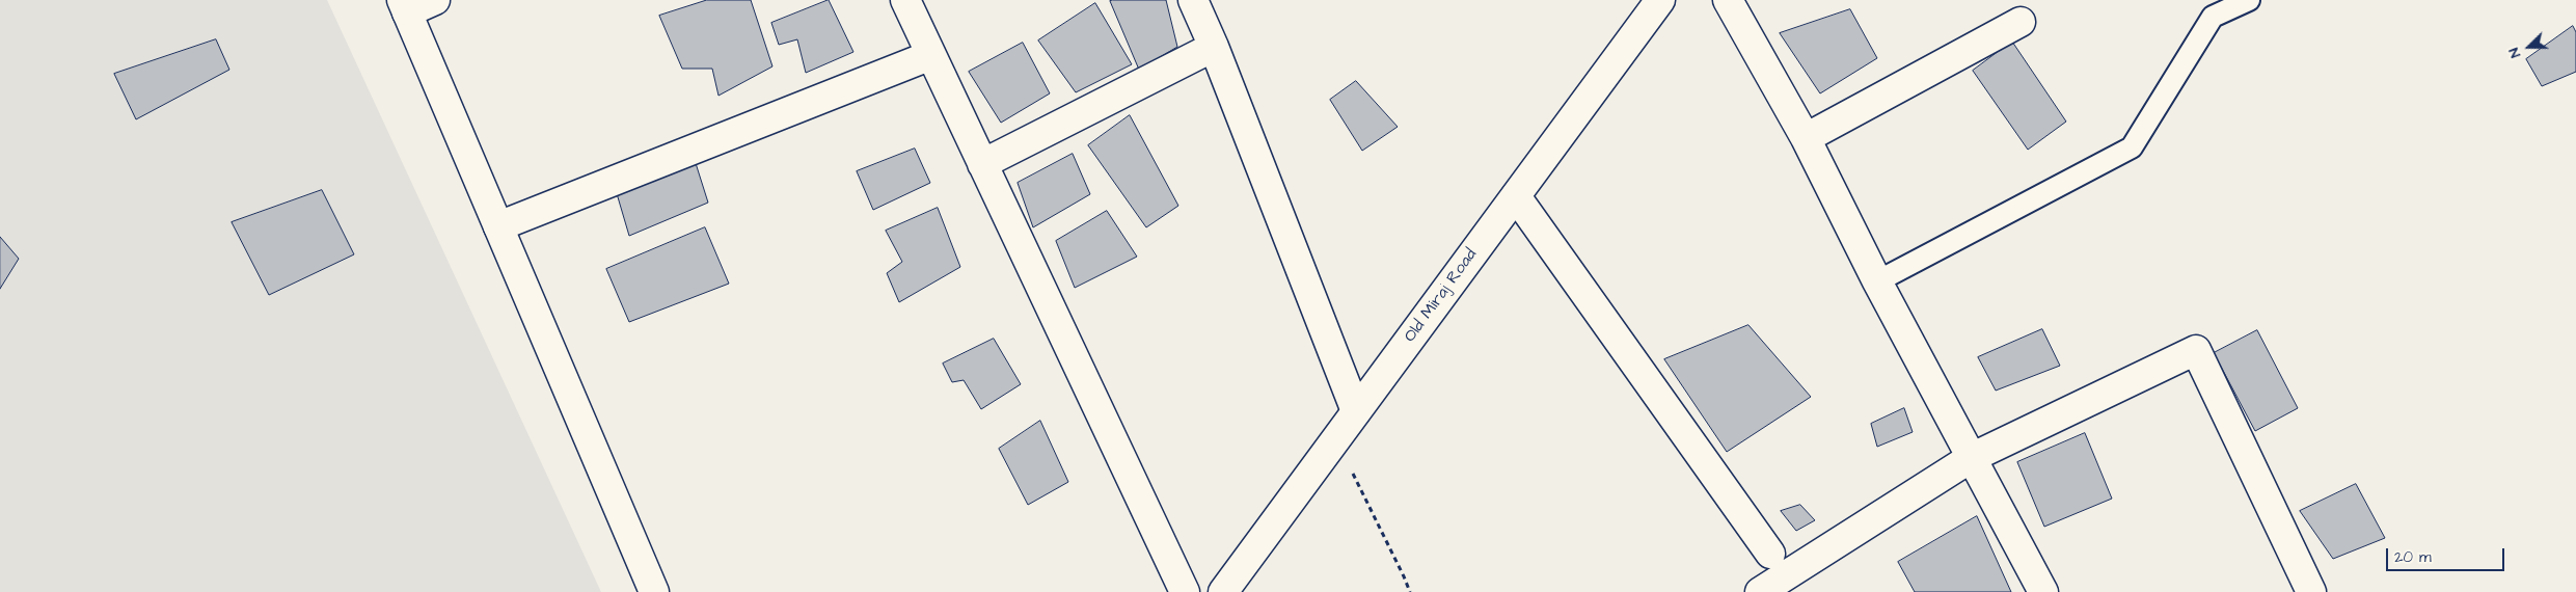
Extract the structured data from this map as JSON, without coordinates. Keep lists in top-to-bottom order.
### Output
{
  "streets": {
    "street": ["Old Miraj Road"]
  },
  "scale_bar": "20 m",
  "north": "left"
}
